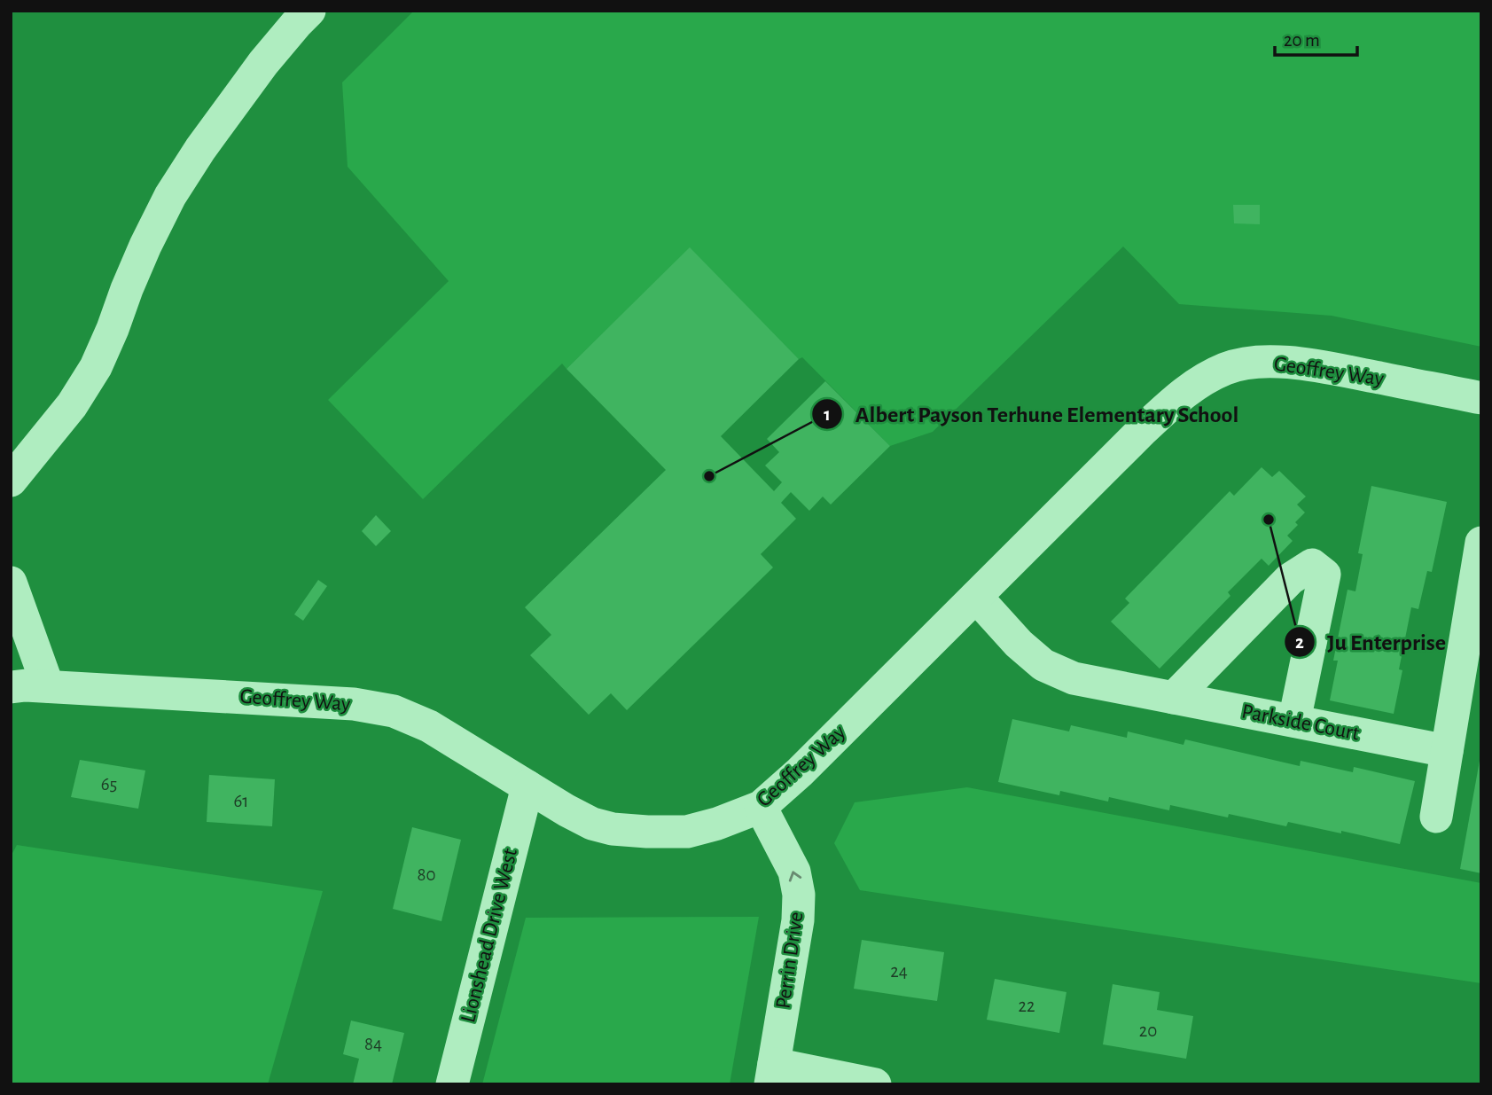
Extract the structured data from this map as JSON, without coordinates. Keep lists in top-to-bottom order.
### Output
{
  "streets": {
    "street": [
      "Geoffrey Way",
      "Parkside Court",
      "Lionshead Drive West",
      "Perrin Drive"
    ]
  },
  "crossings": [
    ["Geoffrey Way", "Parkside Court"],
    ["Geoffrey Way", "Lionshead Drive West"],
    ["Geoffrey Way", "Perrin Drive"]
  ],
  "one_way": ["Perrin Drive"],
  "places": ["Albert Payson Terhune Elementary School", "Ju Enterprise"],
  "house_numbers": [
    "65",
    "61",
    "80",
    "24",
    "22",
    "20",
    "84"
  ],
  "scale_bar": "20 m"
}
